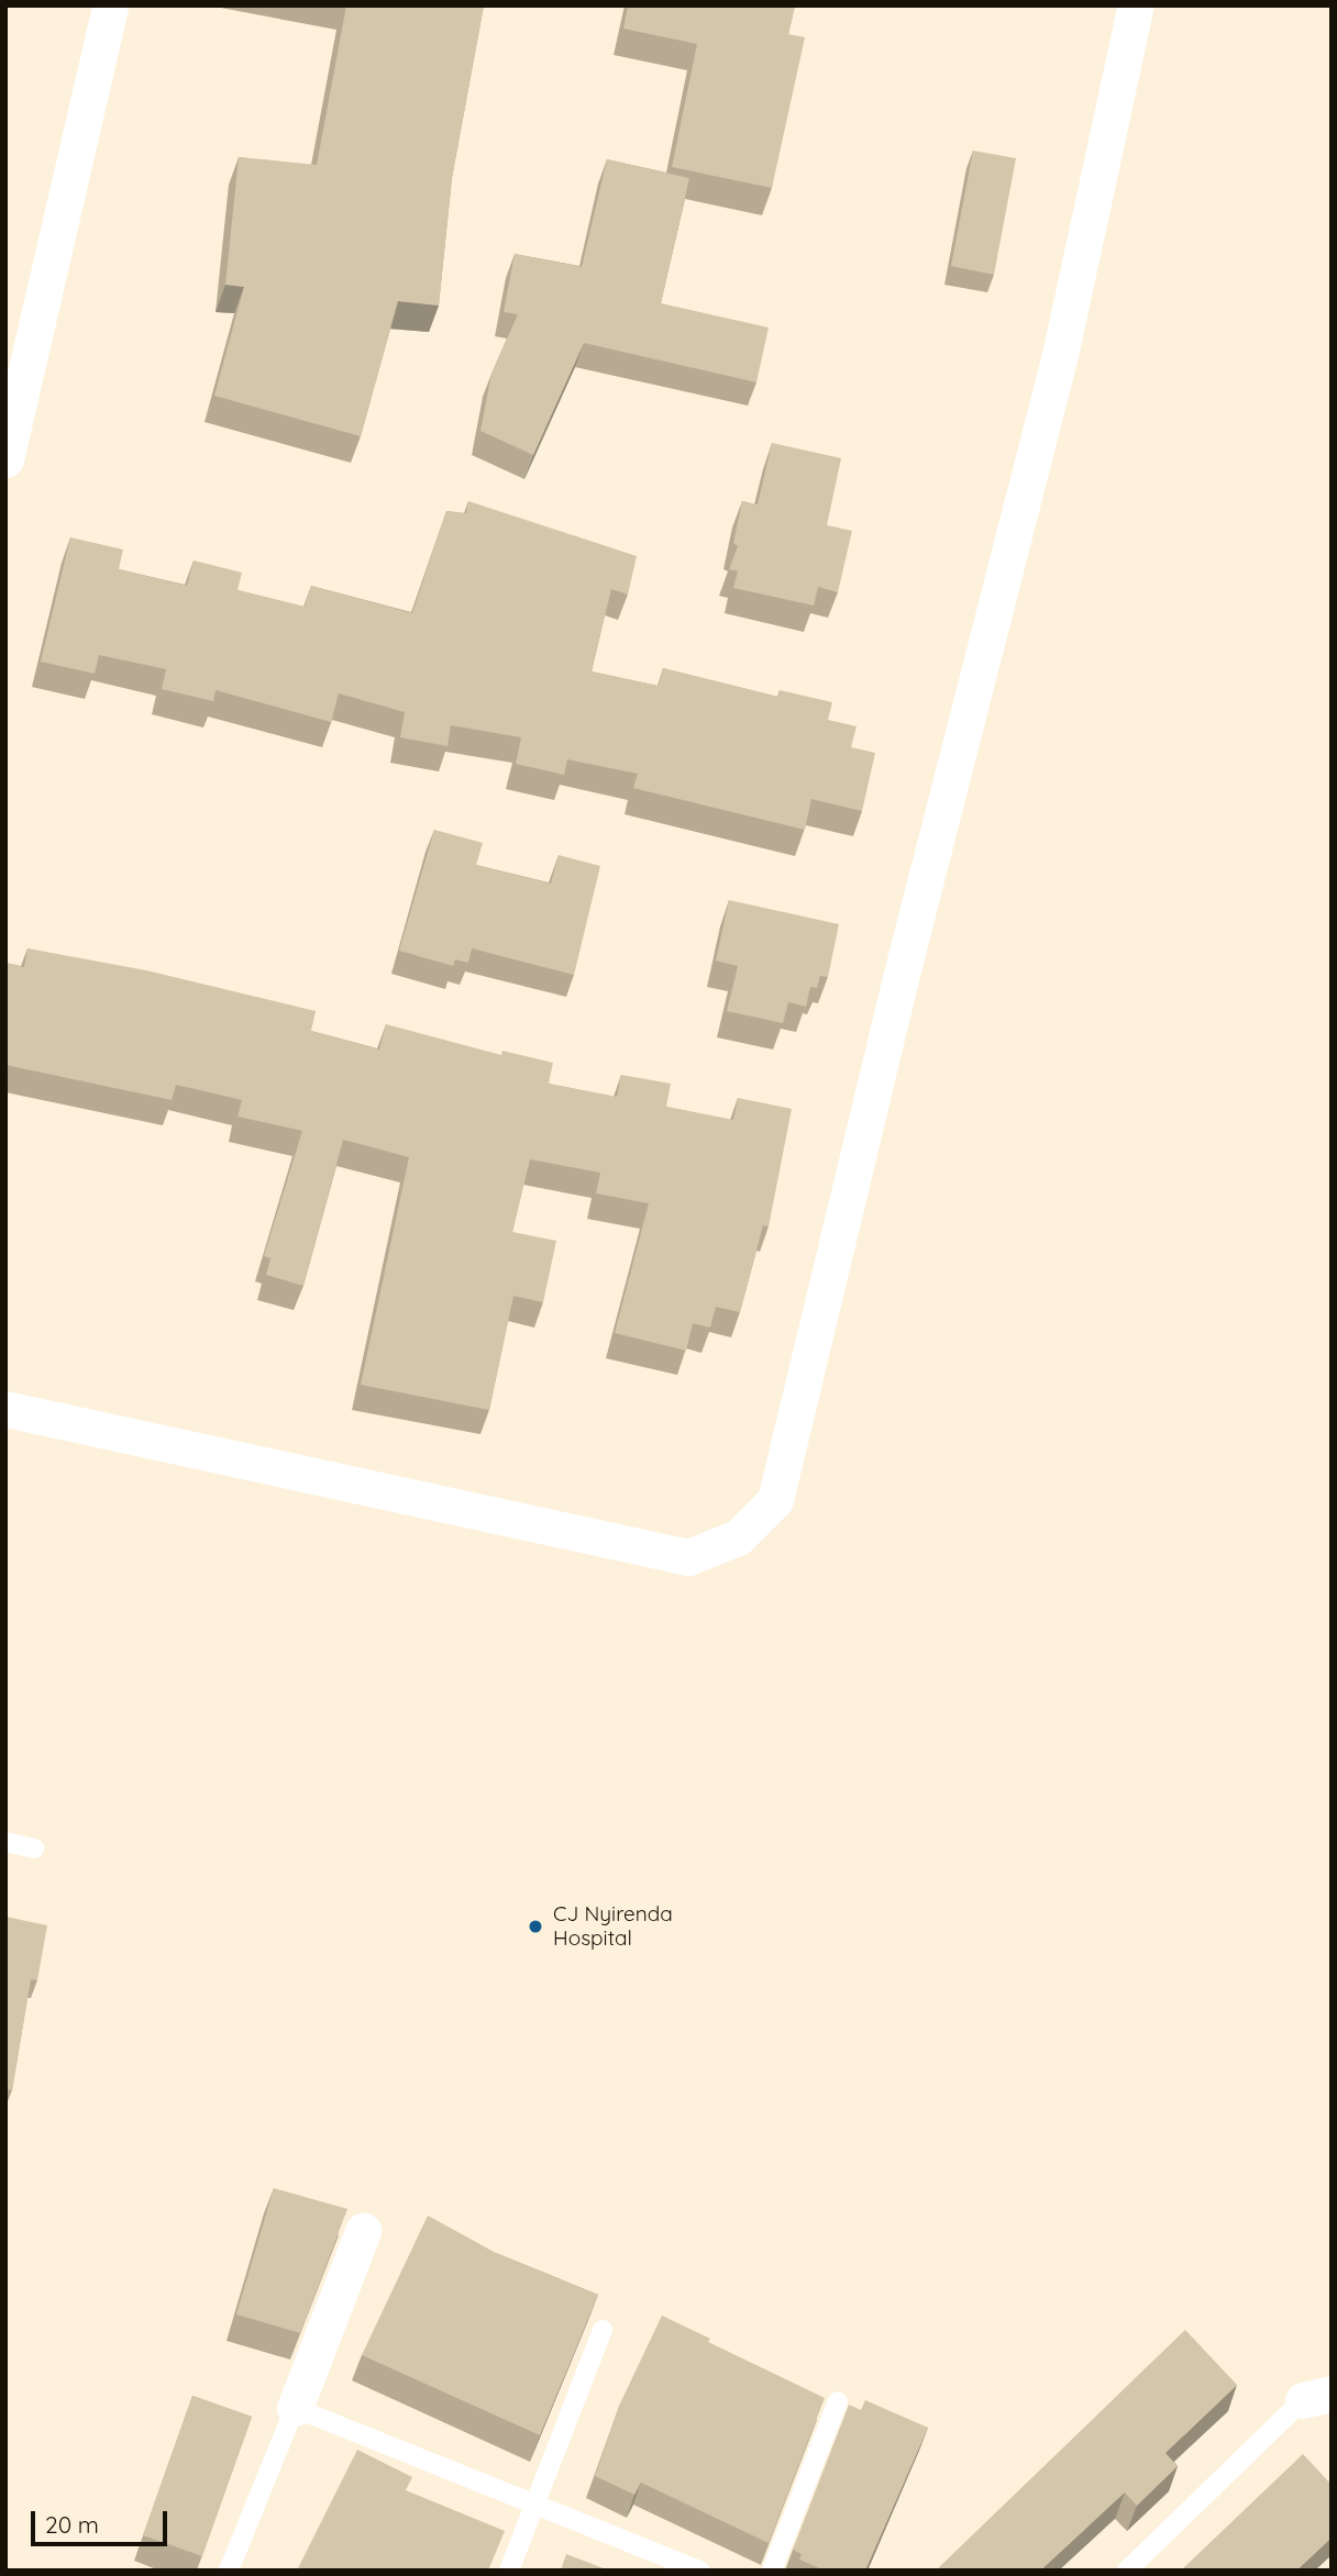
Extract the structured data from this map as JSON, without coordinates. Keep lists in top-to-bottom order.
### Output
{
  "places": ["CJ Nyirenda Hospital"],
  "scale_bar": "20 m"
}
